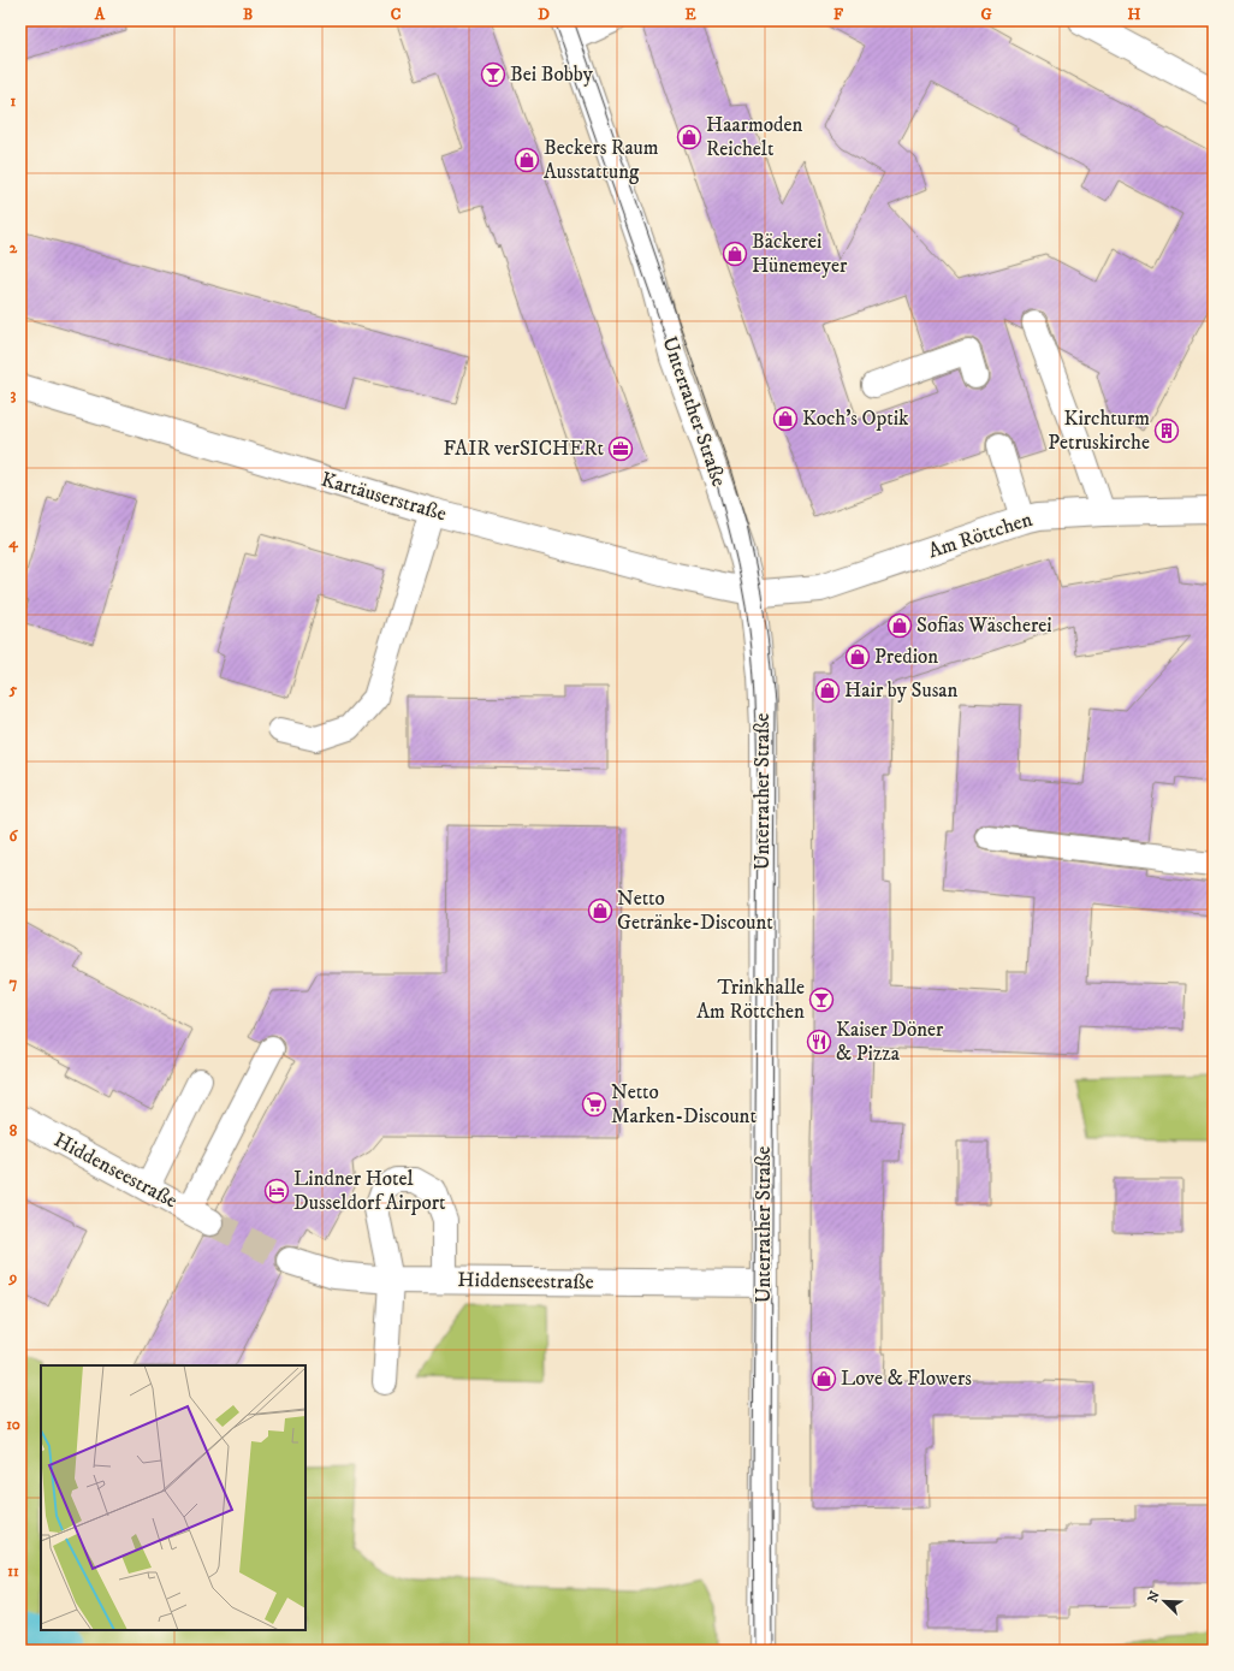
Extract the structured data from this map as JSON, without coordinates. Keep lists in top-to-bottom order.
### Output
{
  "streets": {
    "street": [
      "Unterrather Straße",
      "Kartäuserstraße",
      "Am Röttchen",
      "Hiddenseestraße"
    ]
  },
  "crossings": [
    ["Unterrather Straße", "Kartäuserstraße"],
    ["Unterrather Straße", "Am Röttchen"],
    ["Unterrather Straße", "Hiddenseestraße"],
    ["Kartäuserstraße", "Am Röttchen"]
  ],
  "places": {
    "bar": ["Bei Bobby", "Trinkhalle Am Röttchen"],
    "shop": [
      "Haarmoden Reichelt",
      "Beckers Raum Ausstattung",
      "Bäckerei Hünemeyer",
      "Koch’s Optik",
      "Sofias Wäscherei",
      "Predion",
      "Hair by Susan",
      "Netto Getränke-Discount",
      "Love & Flowers"
    ],
    "building": ["Kirchturm Petruskirche"],
    "office": ["FAIR verSICHERt"],
    "restaurant": ["Kaiser Döner & Pizza"],
    "supermarket": ["Netto Marken-Discount"],
    "hotel": ["Lindner Hotel Dusseldorf Airport"]
  },
  "north": "top left",
  "grid": {
    "columns": [
      "A",
      "B",
      "C",
      "D",
      "E",
      "F",
      "G",
      "H"
    ],
    "rows": [
      "1",
      "2",
      "3",
      "4",
      "5",
      "6",
      "7",
      "8",
      "9",
      "10",
      "11"
    ]
  }
}
